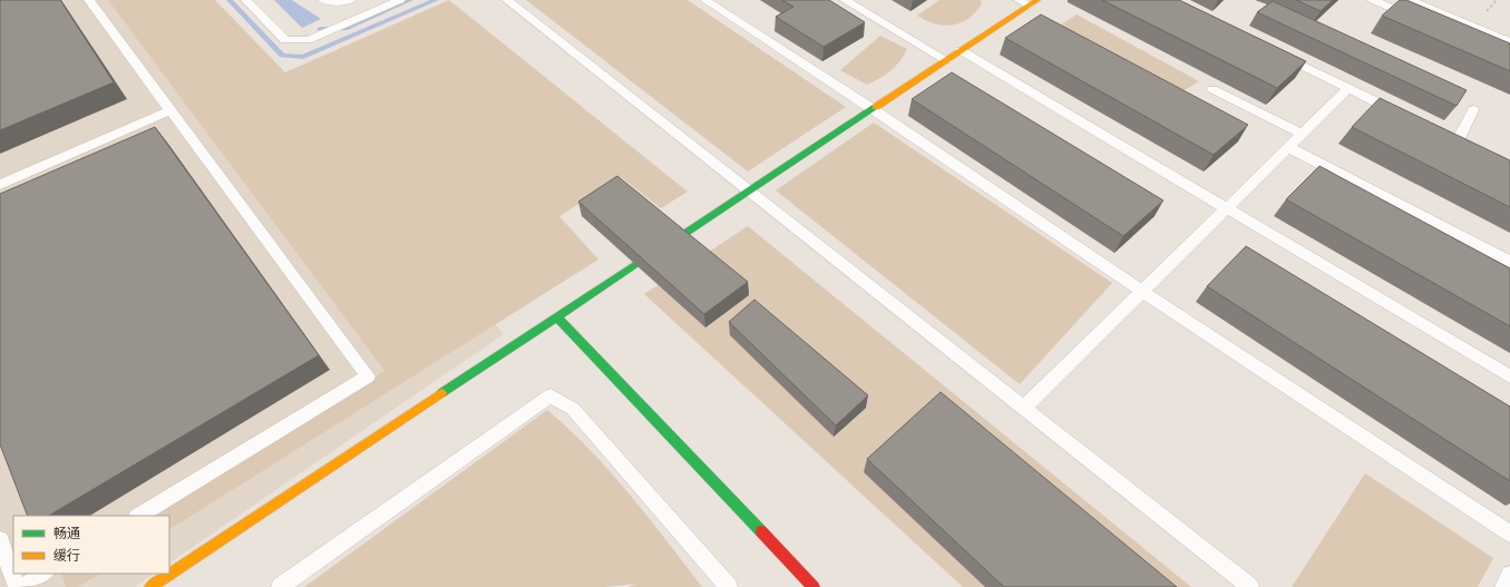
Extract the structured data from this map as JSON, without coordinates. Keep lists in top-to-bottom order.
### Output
{
  "legend": ["畅通", "缓行"]
}
